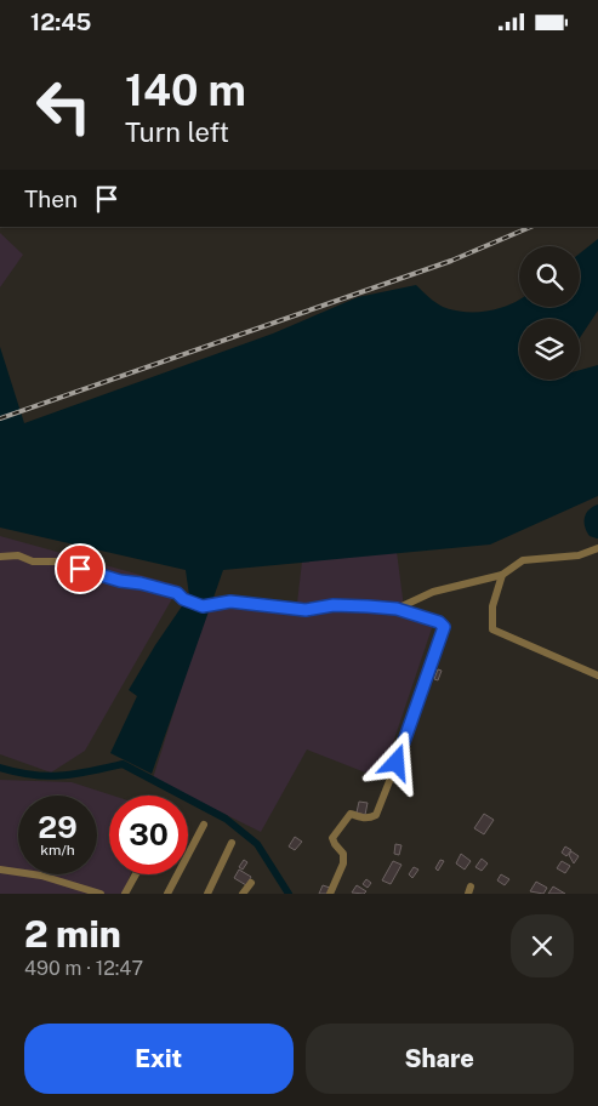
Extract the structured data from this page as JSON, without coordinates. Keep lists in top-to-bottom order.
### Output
{
  "page": {
    "status": "12:45",
    "turn": ["140 m", "Turn left"],
    "then": "Then",
    "speed": "29 km/h",
    "limit": "30",
    "heading": ["2 min", "490 m · 12:47"],
    "buttons": ["Exit", "Share"]
  }
}
